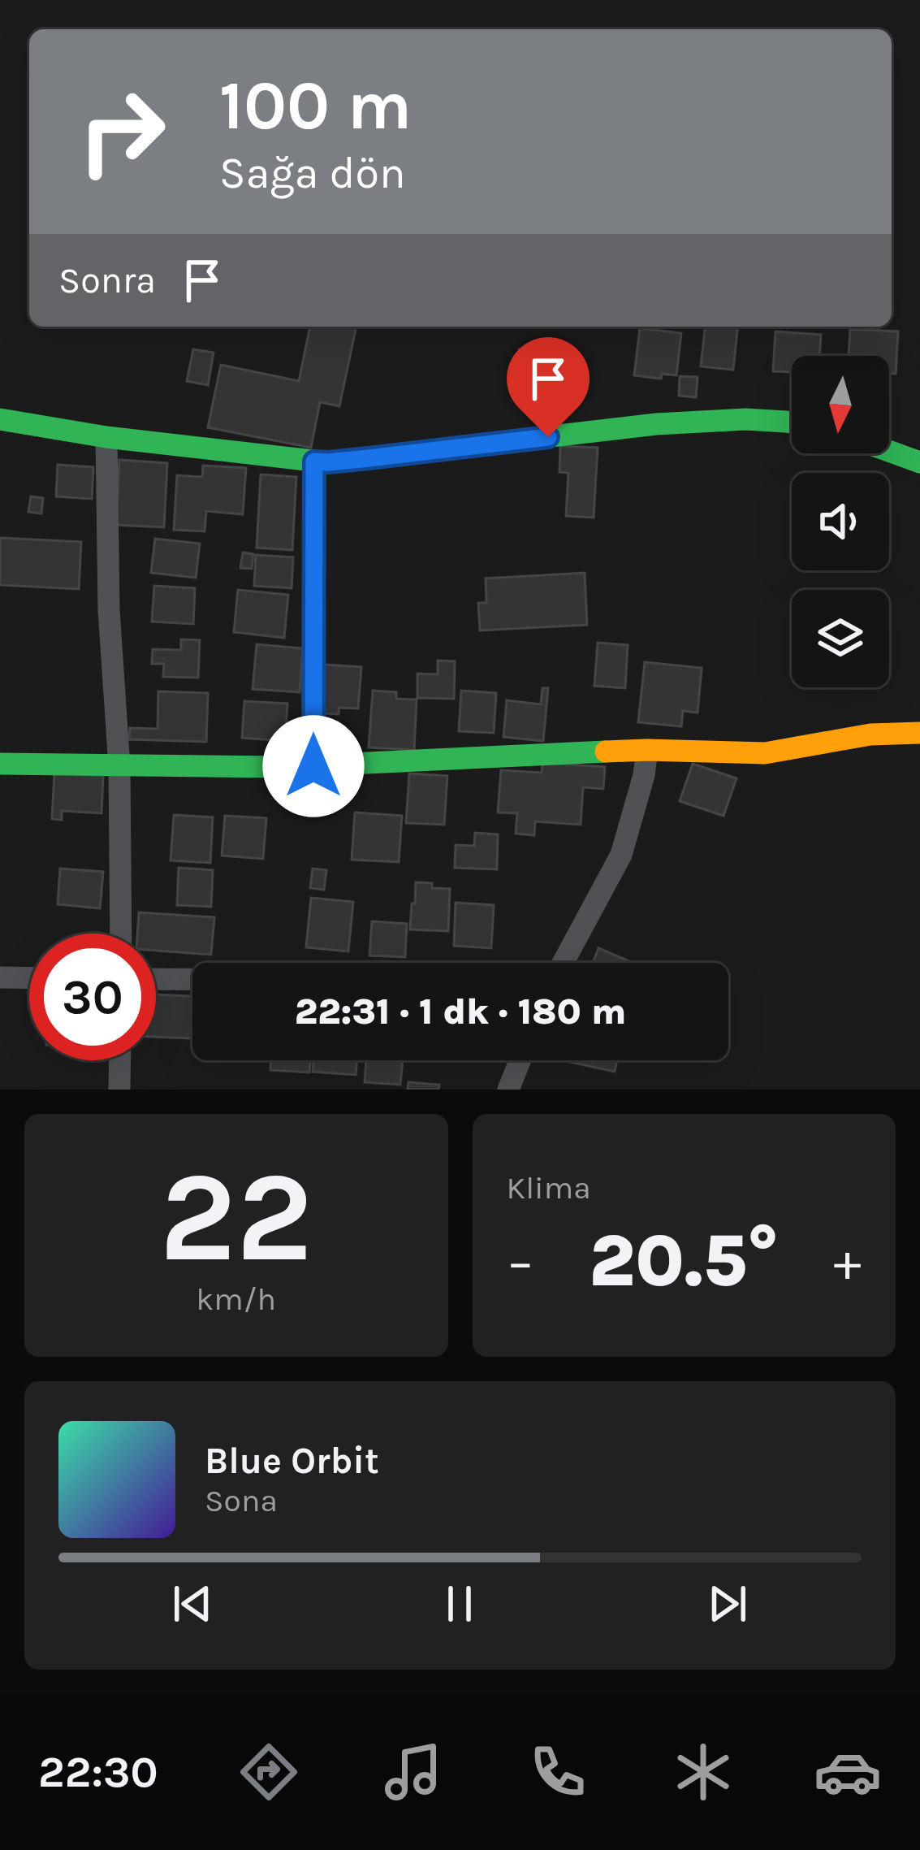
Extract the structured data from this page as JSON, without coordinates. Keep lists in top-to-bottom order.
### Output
{
  "north": "bottom",
  "page": {
    "turn": ["100 m", "Sağa dön"],
    "then": "Sonra",
    "limit": "30",
    "trip": "22:31 · 1 dk · 180 m",
    "tile": [
      ["22", "km/h"],
      "Klima"
    ],
    "heat": ["−", "20.5°", "+"],
    "song": ["Blue Orbit", "Sona"],
    "tabs": "22:30"
  }
}
